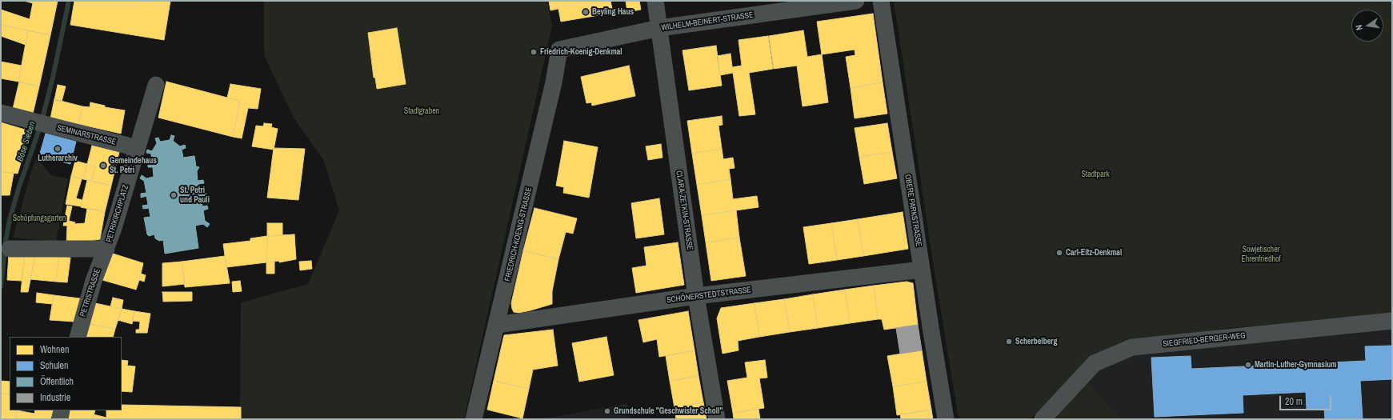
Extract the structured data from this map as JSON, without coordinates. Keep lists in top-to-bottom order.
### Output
{
  "streets": {
    "street": [
      "WILHELM-BEINERT-STRASSE",
      "SEMINARSTRASSE",
      "CLARA-ZETKIN-STRASSE",
      "OBERE PARKSTRASSE",
      "PETRIKIRCHPLATZ",
      "FRIEDRICH-KOENIG-STRASSE",
      "PETRISTRASSE",
      "SCHÖNERSTEDTSTRASSE",
      "SIEGFRIED-BERGER-WEG"
    ]
  },
  "crossings": [
    ["WILHELM-BEINERT-STRASSE", "CLARA-ZETKIN-STRASSE"],
    ["WILHELM-BEINERT-STRASSE", "FRIEDRICH-KOENIG-STRASSE"],
    ["SEMINARSTRASSE", "PETRIKIRCHPLATZ"],
    ["CLARA-ZETKIN-STRASSE", "SCHÖNERSTEDTSTRASSE"],
    ["OBERE PARKSTRASSE", "SCHÖNERSTEDTSTRASSE"],
    ["PETRIKIRCHPLATZ", "PETRISTRASSE"],
    ["FRIEDRICH-KOENIG-STRASSE", "SCHÖNERSTEDTSTRASSE"]
  ],
  "water": ["Böse Sieben"],
  "parks": [
    "Stadtgraben",
    "Stadtpark",
    "Schöpfungsgarten",
    "Sowjetischer Ehrenfriedhof"
  ],
  "places": [
    "Beyling Haus",
    "Friedrich-Koenig-Denkmal",
    "Lutherarchiv",
    "Gemeindehaus St. Petri",
    "St. Petri und Pauli",
    "Carl-Eitz-Denkmal",
    "Scherbelberg",
    "Martin-Luther-Gymnasium",
    "Grundschule \"Geschwister Scholl\""
  ],
  "legend": [
    "Wohnen",
    "Schulen",
    "Öffentlich",
    "Industrie"
  ],
  "scale_bar": "20 m",
  "north": "left"
}
